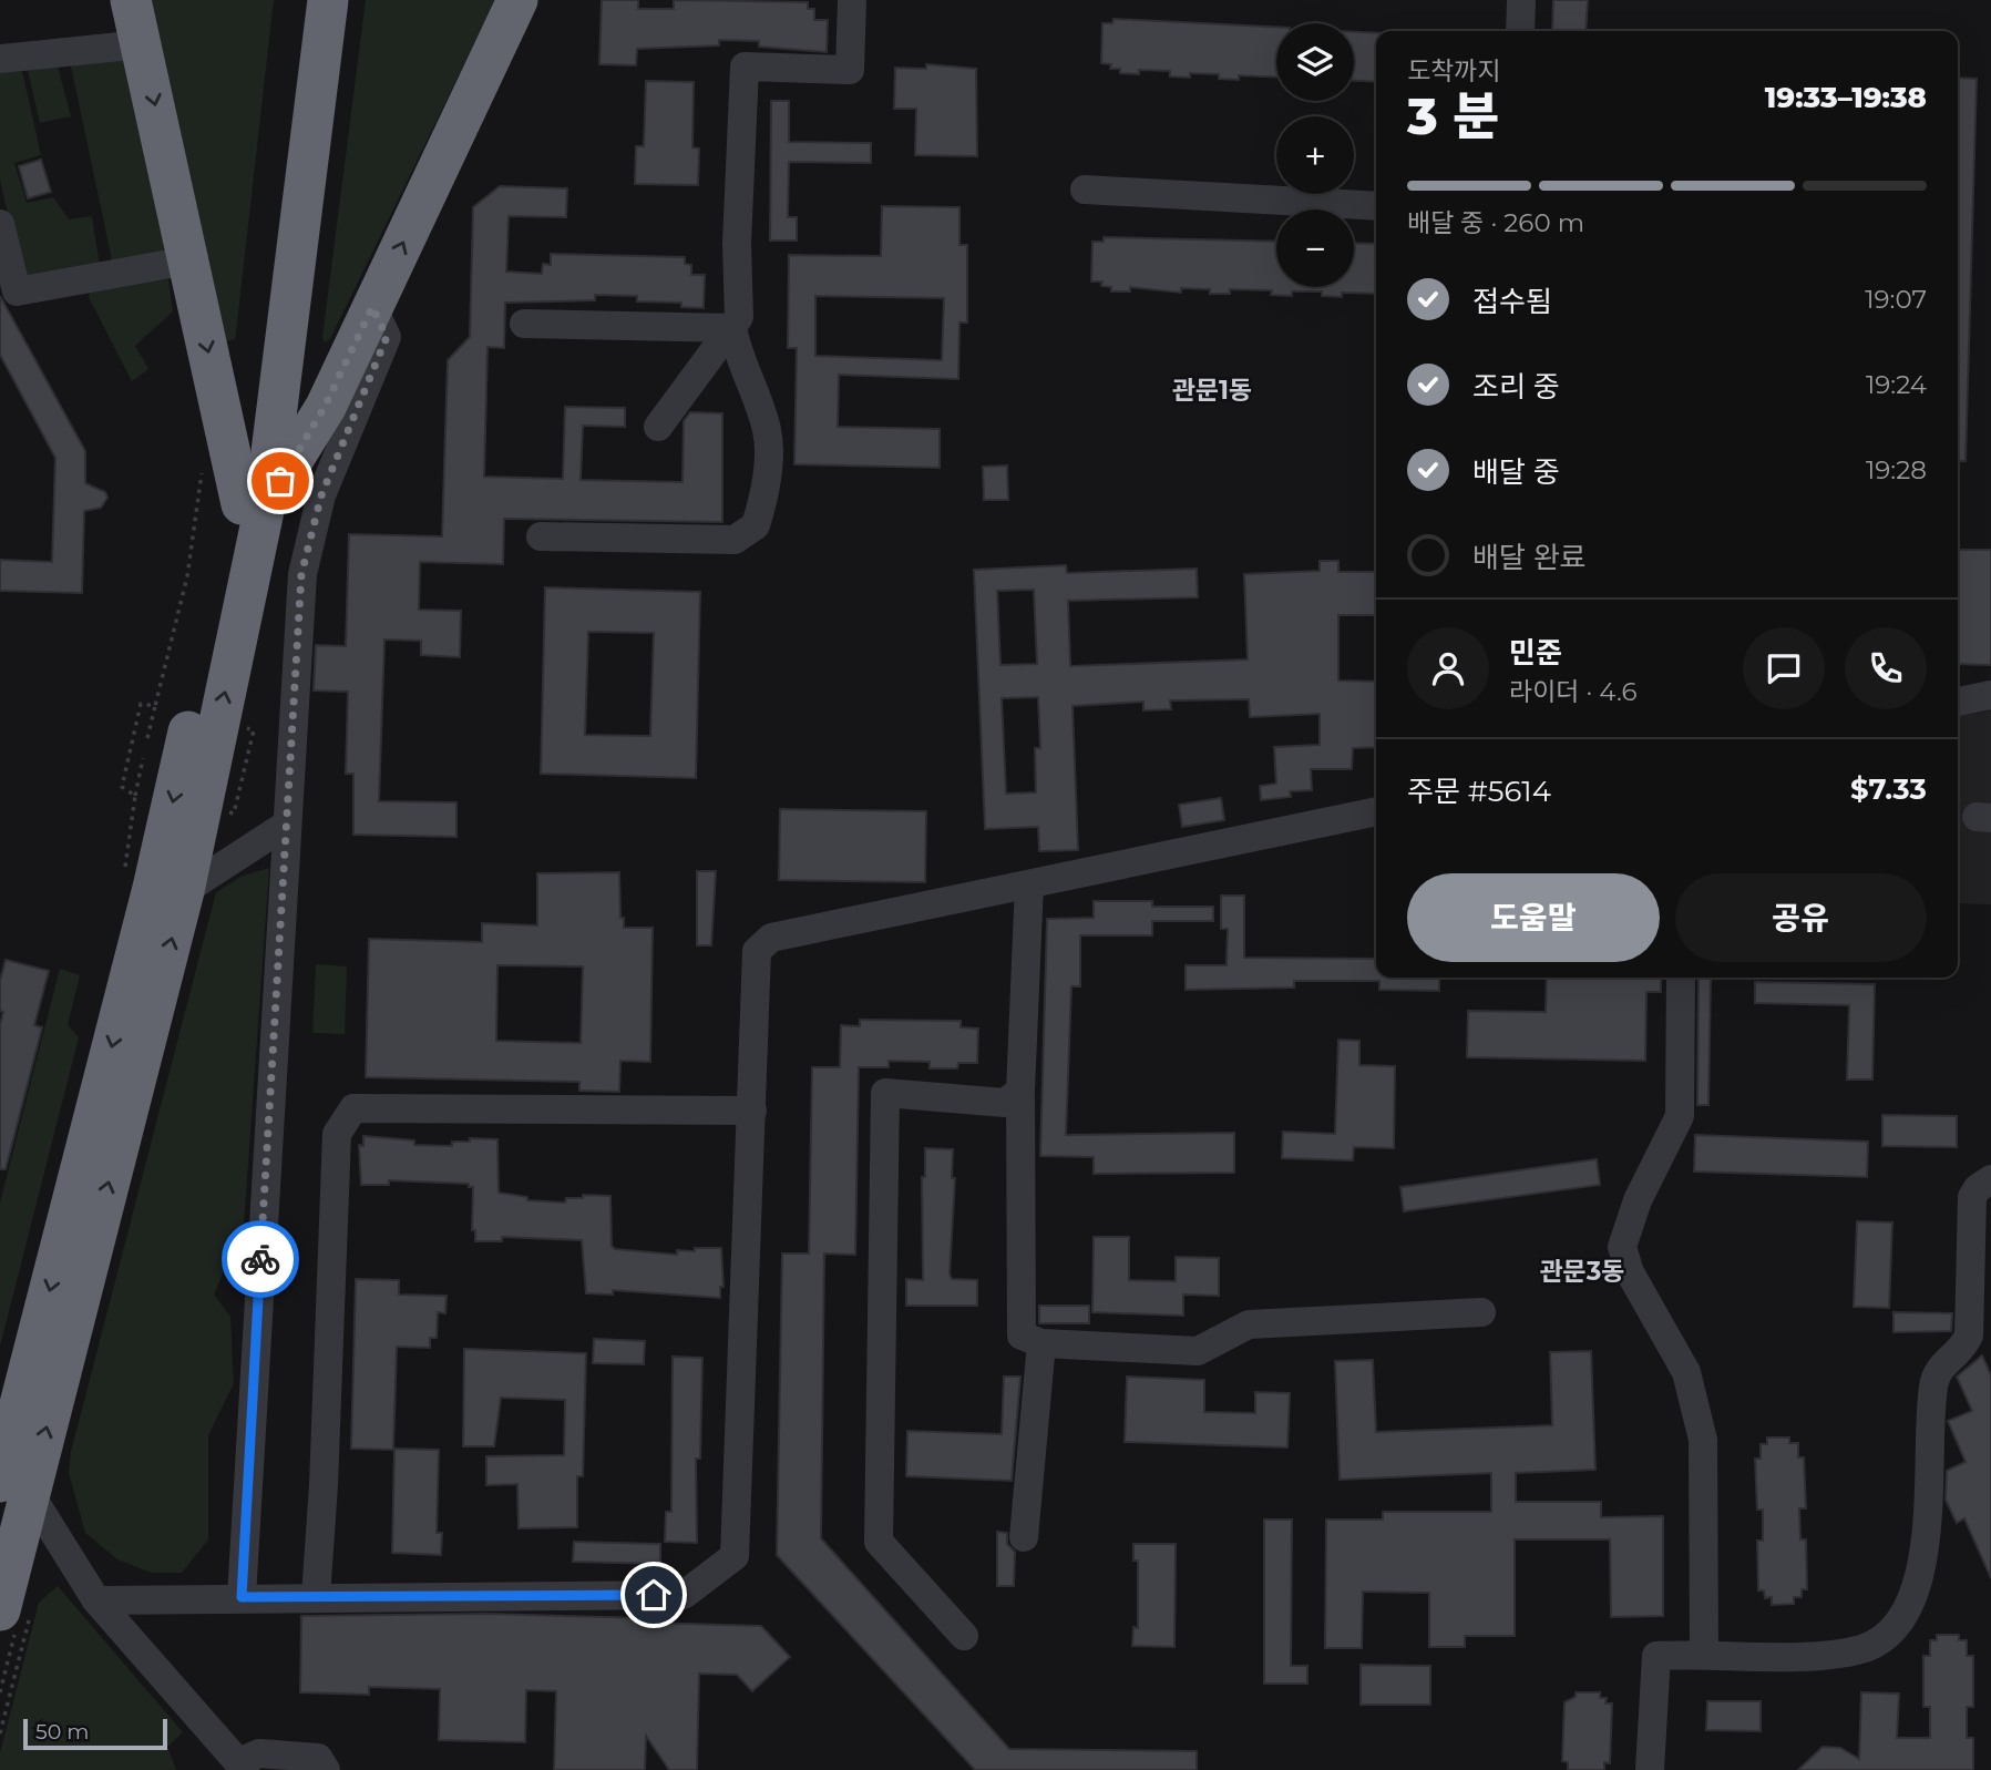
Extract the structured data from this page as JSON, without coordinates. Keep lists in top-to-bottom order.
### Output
{
  "districts": ["관문1동", "관문3동"],
  "scale_bar": "50 m",
  "page": {
    "map_buttons": ["+", "−"],
    "heading": ["3 분", "도착까지", "19:33–19:38"],
    "panel": [
      "민준",
      "라이더 · 4.6",
      "주문 #5614",
      "$7.33"
    ],
    "bar": "배달 중 · 260 m",
    "list": [
      ["접수됨", "19:07"],
      ["조리 중", "19:24"],
      ["배달 중", "19:28"],
      "배달 완료"
    ],
    "buttons": ["도움말", "공유"],
    "scale": "50 m"
  }
}
